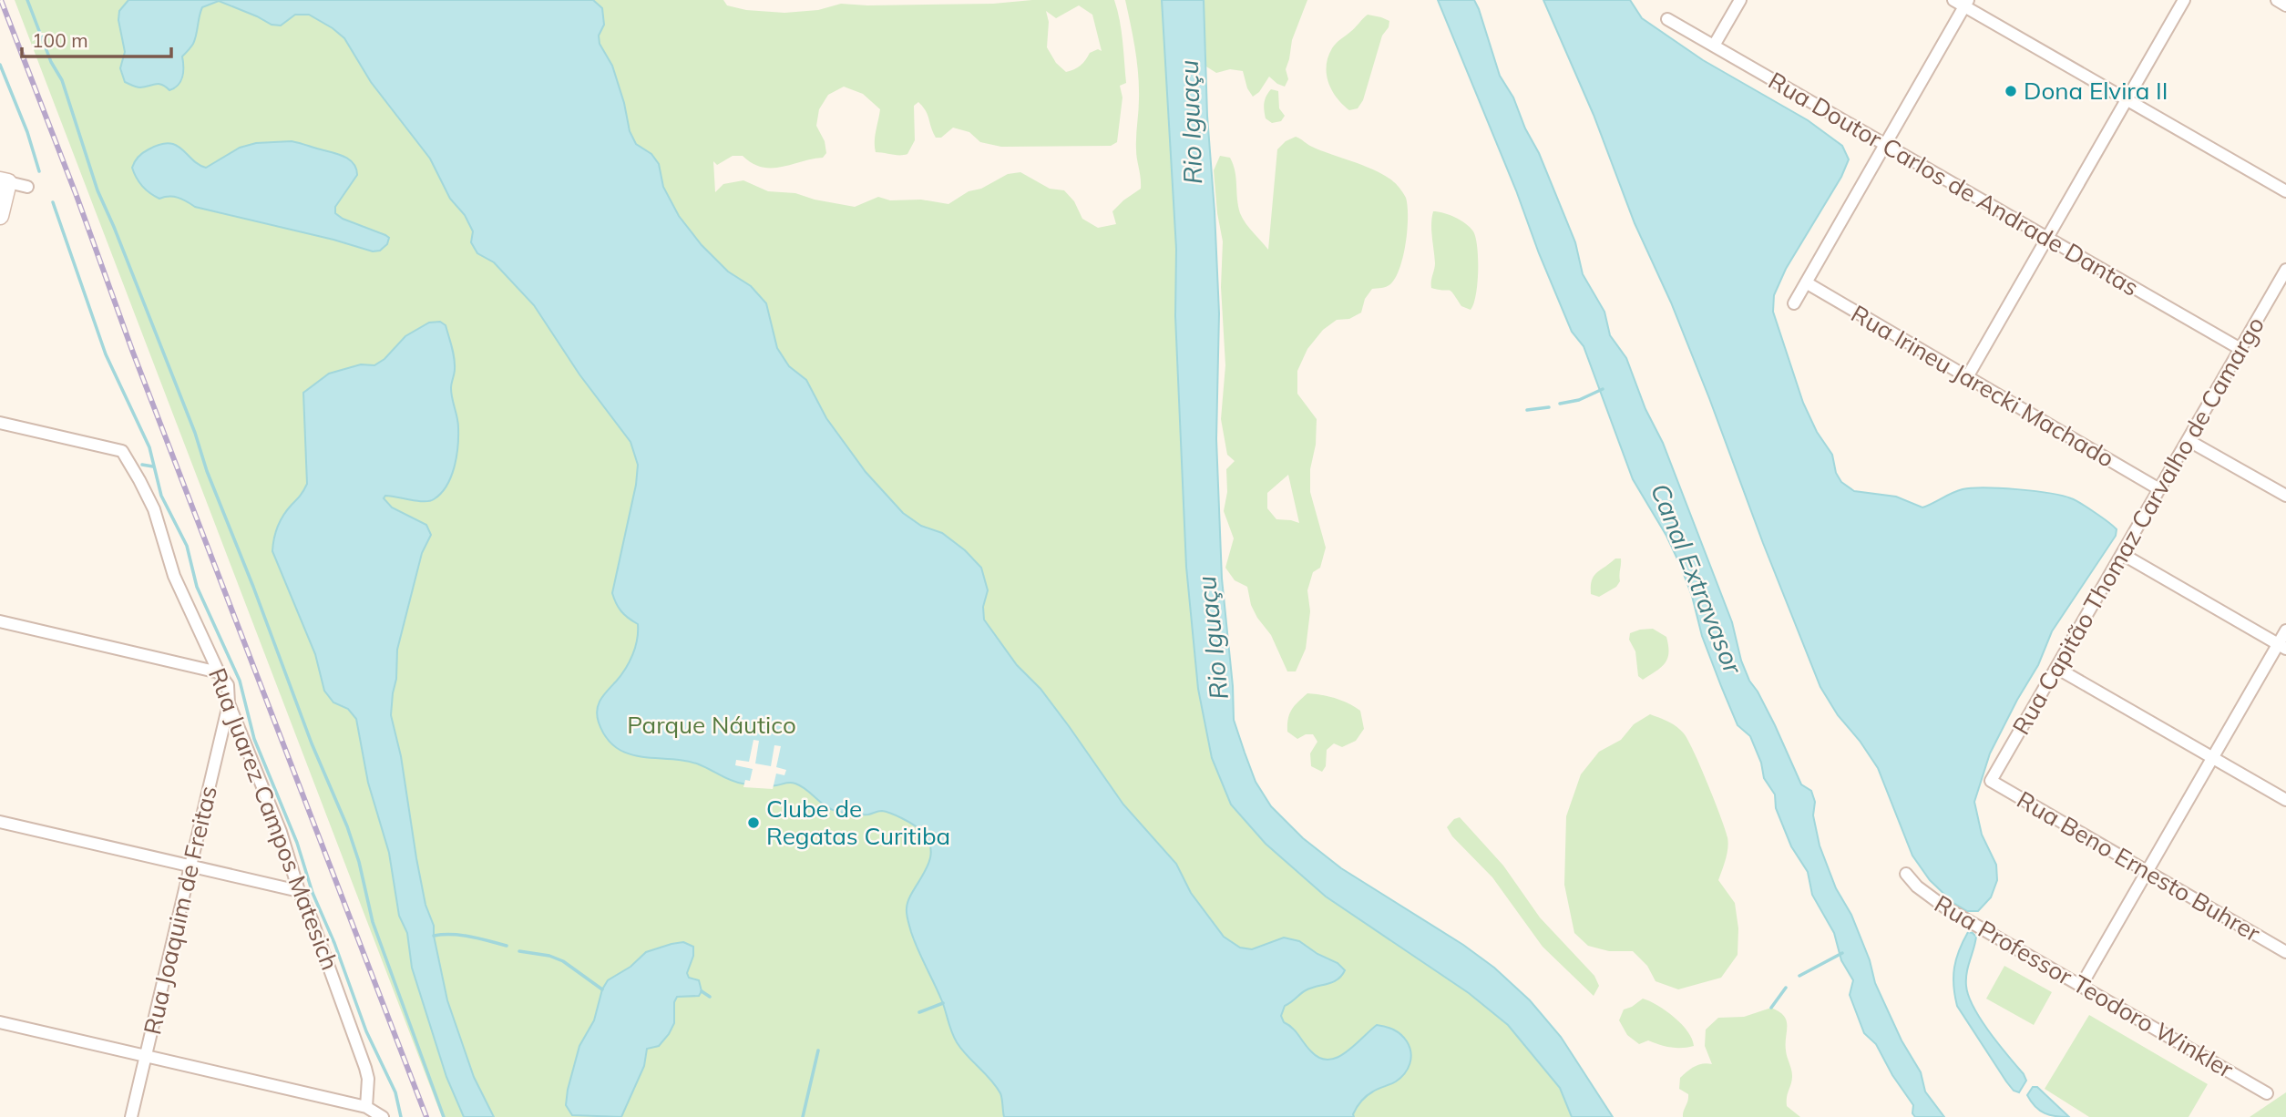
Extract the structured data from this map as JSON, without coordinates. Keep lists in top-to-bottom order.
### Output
{
  "streets": {
    "street": [
      "Rua Doutor Carlos de Andrade Dantas",
      "Rua Irineu Jarecki Machado",
      "Rua Capitão Thomaz Carvalho de Camargo",
      "Rua Juarez Campos Matesich",
      "Rua Beno Ernesto Buhrer",
      "Rua Joaquim de Freitas",
      "Rua Professor Teodoro Winkler"
    ]
  },
  "crossings": [
    ["Rua Doutor Carlos de Andrade Dantas", "Rua Capitão Thomaz Carvalho de Camargo"],
    ["Rua Irineu Jarecki Machado", "Rua Capitão Thomaz Carvalho de Camargo"],
    ["Rua Capitão Thomaz Carvalho de Camargo", "Rua Beno Ernesto Buhrer"],
    ["Rua Juarez Campos Matesich", "Rua Joaquim de Freitas"]
  ],
  "water": ["Rio Iguaçu", "Canal Extravasor"],
  "parks": ["Parque Náutico"],
  "places": ["Dona Elvira II", "Clube de Regatas Curitiba"],
  "scale_bar": "100 m"
}
